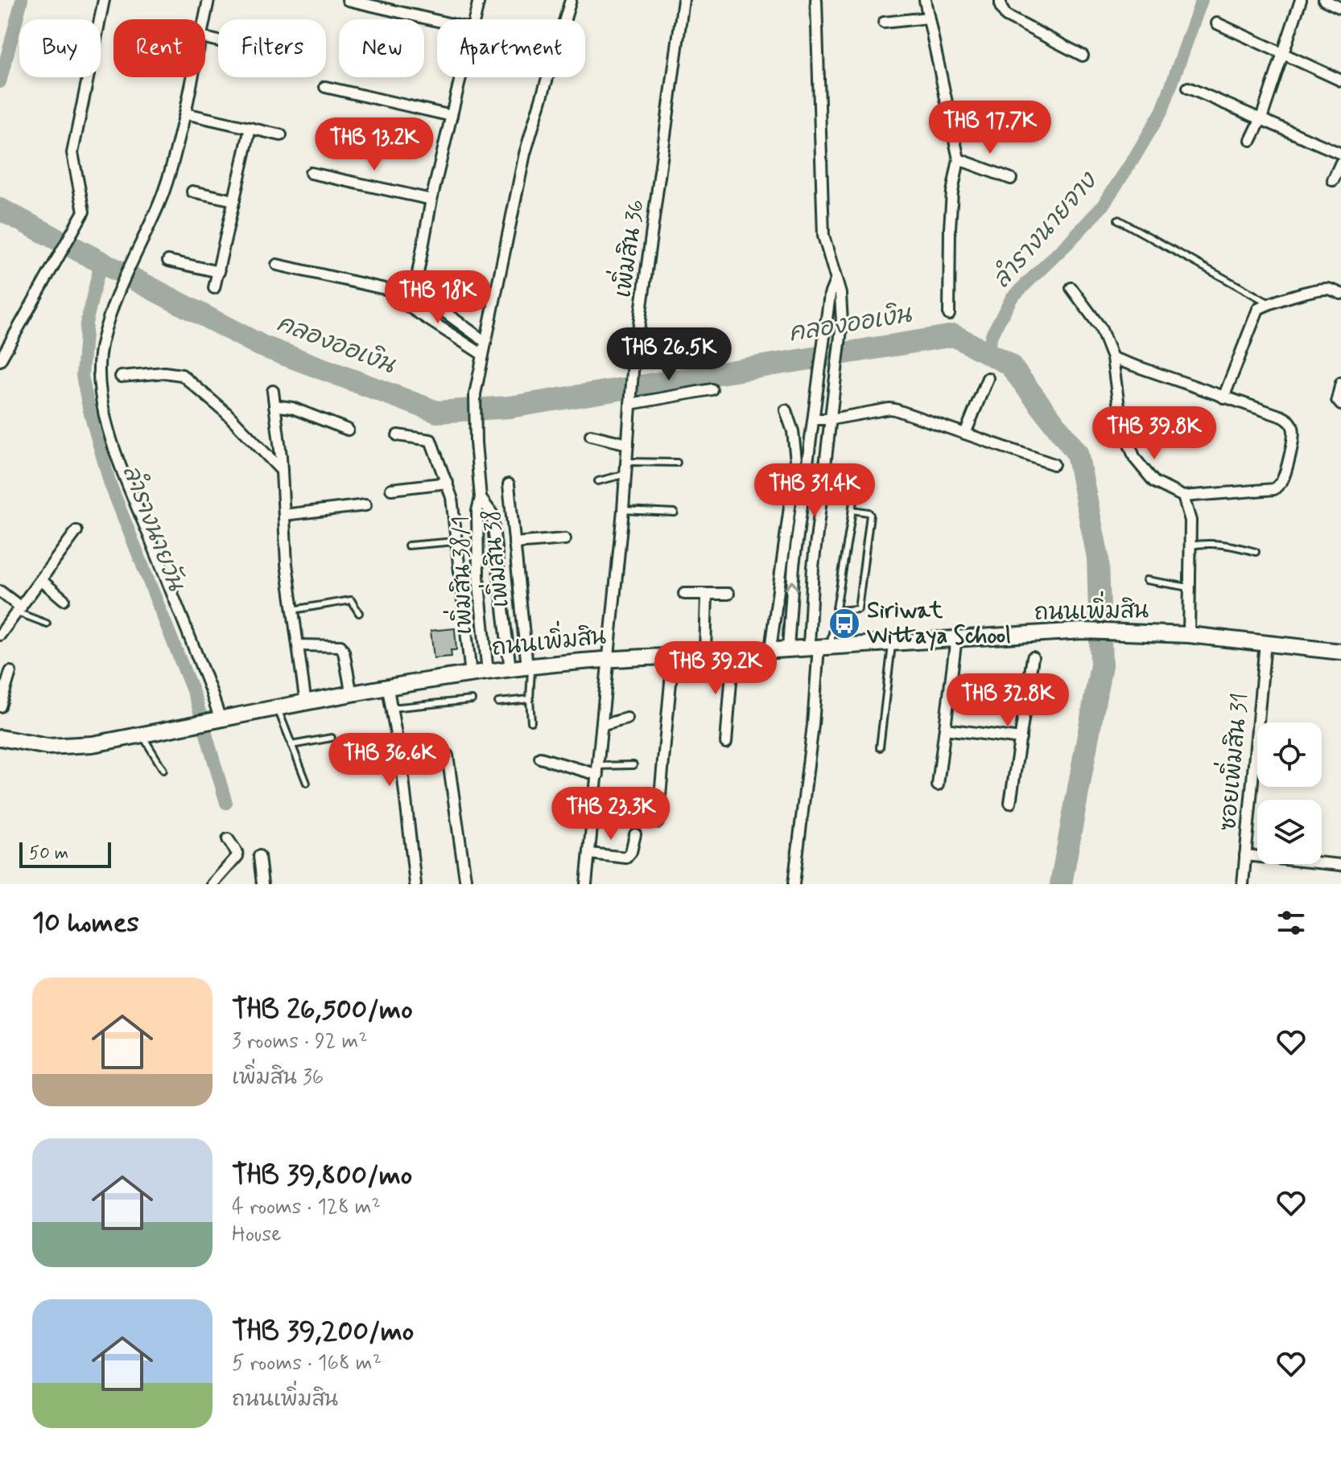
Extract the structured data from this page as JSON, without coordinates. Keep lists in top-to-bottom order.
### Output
{
  "streets": {
    "street": [
      "เพิ่มสิน 36",
      "เพิ่มสิน 38",
      "เพิ่มสิน 38/1",
      "ถนนเพิ่มสิน",
      "ซอยเพิ่มสิน 31"
    ]
  },
  "crossings": [
    ["เพิ่มสิน 36", "ถนนเพิ่มสิน"],
    ["เพิ่มสิน 38", "ถนนเพิ่มสิน"],
    ["เพิ่มสิน 38/1", "ถนนเพิ่มสิน"],
    ["ถนนเพิ่มสิน", "ซอยเพิ่มสิน 31"]
  ],
  "water": ["ลำรางนายจาง", "คลองออเงิน", "ลำรางนายวัน"],
  "places": {
    "bus stop": ["Siriwat Wittaya School"]
  },
  "scale_bar": "50 m",
  "page": {
    "chip": [
      "Buy",
      "Rent",
      "Filters",
      "New",
      "Apartment"
    ],
    "price": [
      "THB 17.7K",
      "THB 13.2K",
      "THB 18K",
      "THB 26.5K",
      "THB 39.8K",
      "THB 31.4K",
      "THB 39.2K",
      "THB 32.8K",
      "THB 36.6K",
      "THB 23.3K"
    ],
    "scale": "50 m",
    "heading": "10 homes",
    "list": [
      {
        "name": "THB 26,500/mo",
        "note": "3 rooms · 92 m² · เพิ่มสิน 36"
      },
      {
        "name": "THB 39,800/mo",
        "note": "4 rooms · 128 m² · House"
      },
      {
        "name": "THB 39,200/mo",
        "note": "5 rooms · 168 m² · ถนนเพิ่มสิน"
      }
    ]
  }
}
